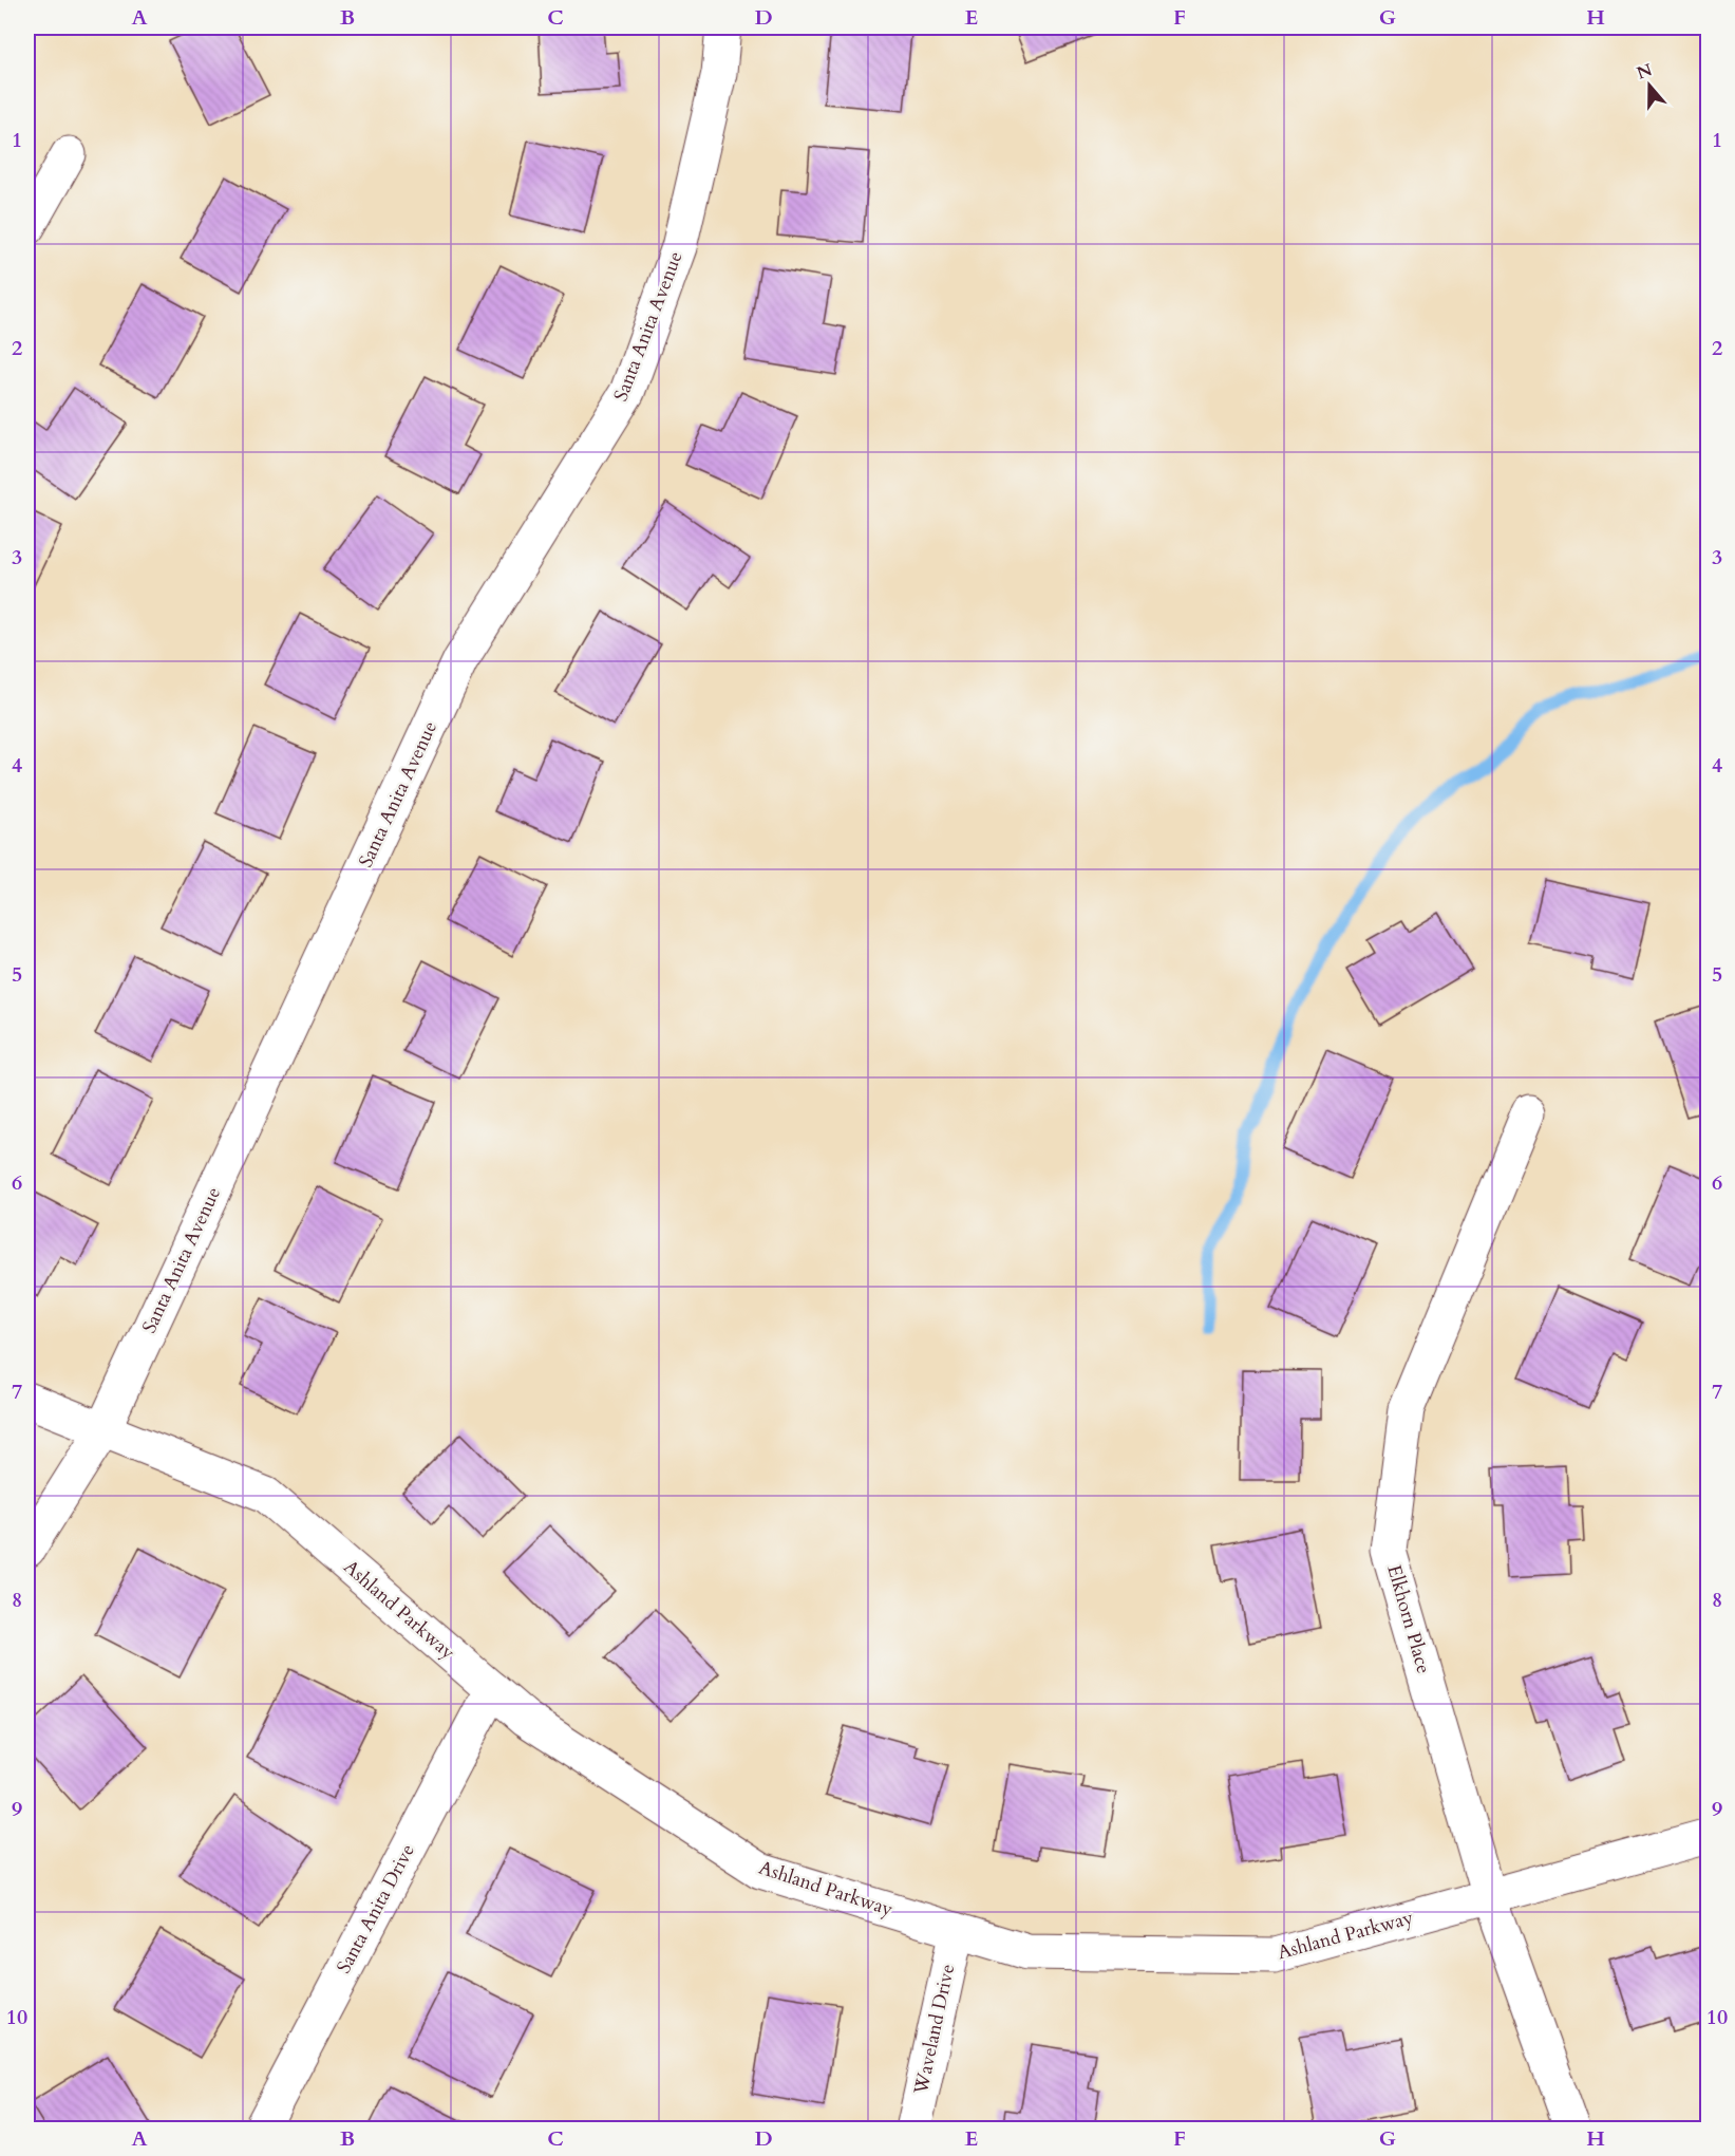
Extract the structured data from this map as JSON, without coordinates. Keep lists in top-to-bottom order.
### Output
{
  "streets": {
    "street": [
      "Santa Anita Avenue",
      "Ashland Parkway",
      "Elkhorn Place",
      "Santa Anita Drive",
      "Waveland Drive"
    ]
  },
  "crossings": [
    ["Santa Anita Avenue", "Ashland Parkway"],
    ["Ashland Parkway", "Elkhorn Place"],
    ["Ashland Parkway", "Santa Anita Drive"],
    ["Ashland Parkway", "Waveland Drive"]
  ],
  "north": "top",
  "grid": {
    "columns": [
      "A",
      "B",
      "C",
      "D",
      "E",
      "F",
      "G",
      "H"
    ],
    "rows": [
      "1",
      "2",
      "3",
      "4",
      "5",
      "6",
      "7",
      "8",
      "9",
      "10"
    ]
  }
}
